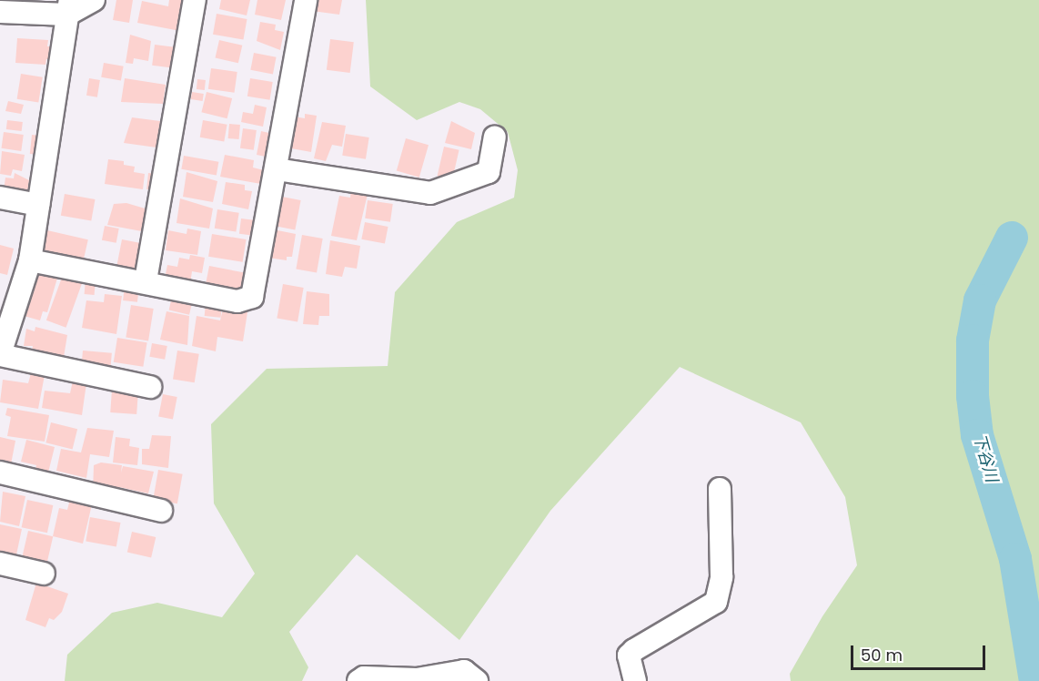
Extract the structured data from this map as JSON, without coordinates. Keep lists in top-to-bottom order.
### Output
{
  "water": ["下谷川"],
  "scale_bar": "50 m"
}
